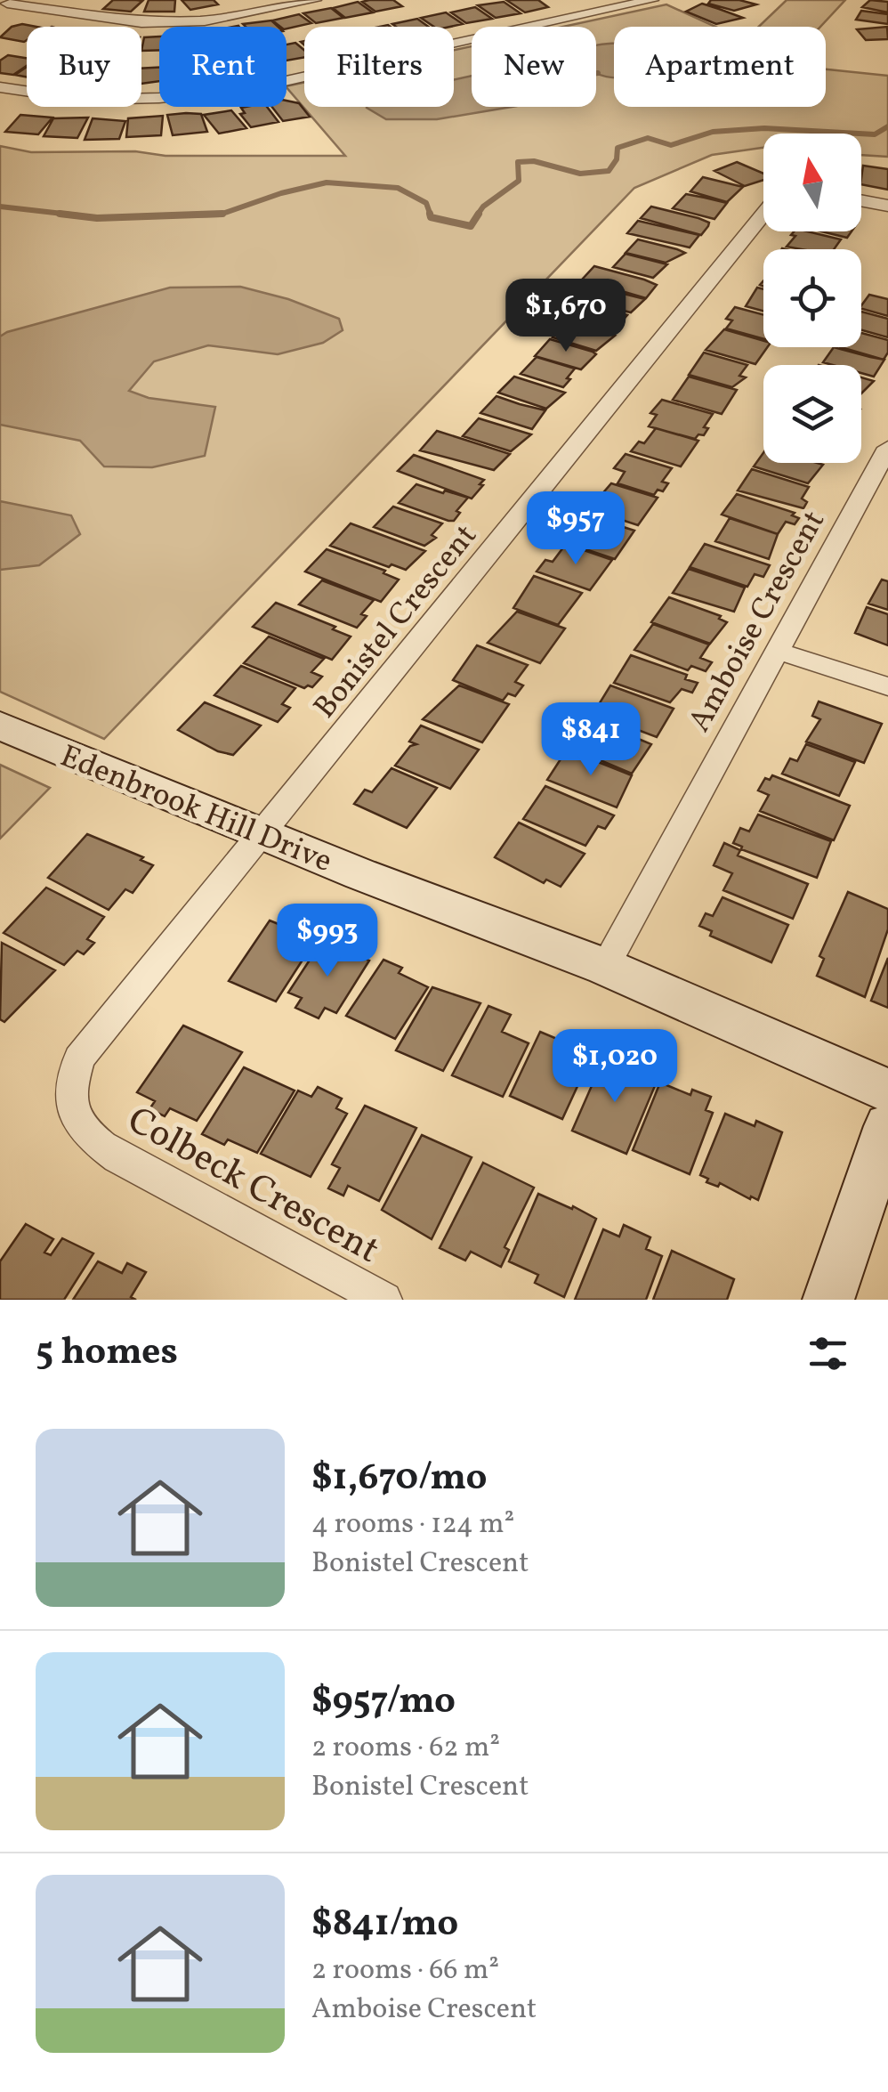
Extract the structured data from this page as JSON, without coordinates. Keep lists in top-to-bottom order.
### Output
{
  "streets": {
    "street": [
      "Bonistel Crescent",
      "Amboise Crescent",
      "Edenbrook Hill Drive",
      "Colbeck Crescent"
    ]
  },
  "crossings": [
    ["Bonistel Crescent", "Edenbrook Hill Drive"],
    ["Bonistel Crescent", "Colbeck Crescent"],
    ["Amboise Crescent", "Edenbrook Hill Drive"],
    ["Edenbrook Hill Drive", "Colbeck Crescent"]
  ],
  "north": "top",
  "page": {
    "chip": [
      "Buy",
      "Rent",
      "Filters",
      "New",
      "Apartment"
    ],
    "price": [
      "$1,670",
      "$957",
      "$841",
      "$993",
      "$1,020"
    ],
    "heading": "5 homes",
    "list": [
      {
        "name": "$1,670/mo",
        "note": "4 rooms · 124 m² · Bonistel Crescent"
      },
      {
        "name": "$957/mo",
        "note": "2 rooms · 62 m² · Bonistel Crescent"
      },
      {
        "name": "$841/mo",
        "note": "2 rooms · 66 m² · Amboise Crescent"
      }
    ]
  }
}
